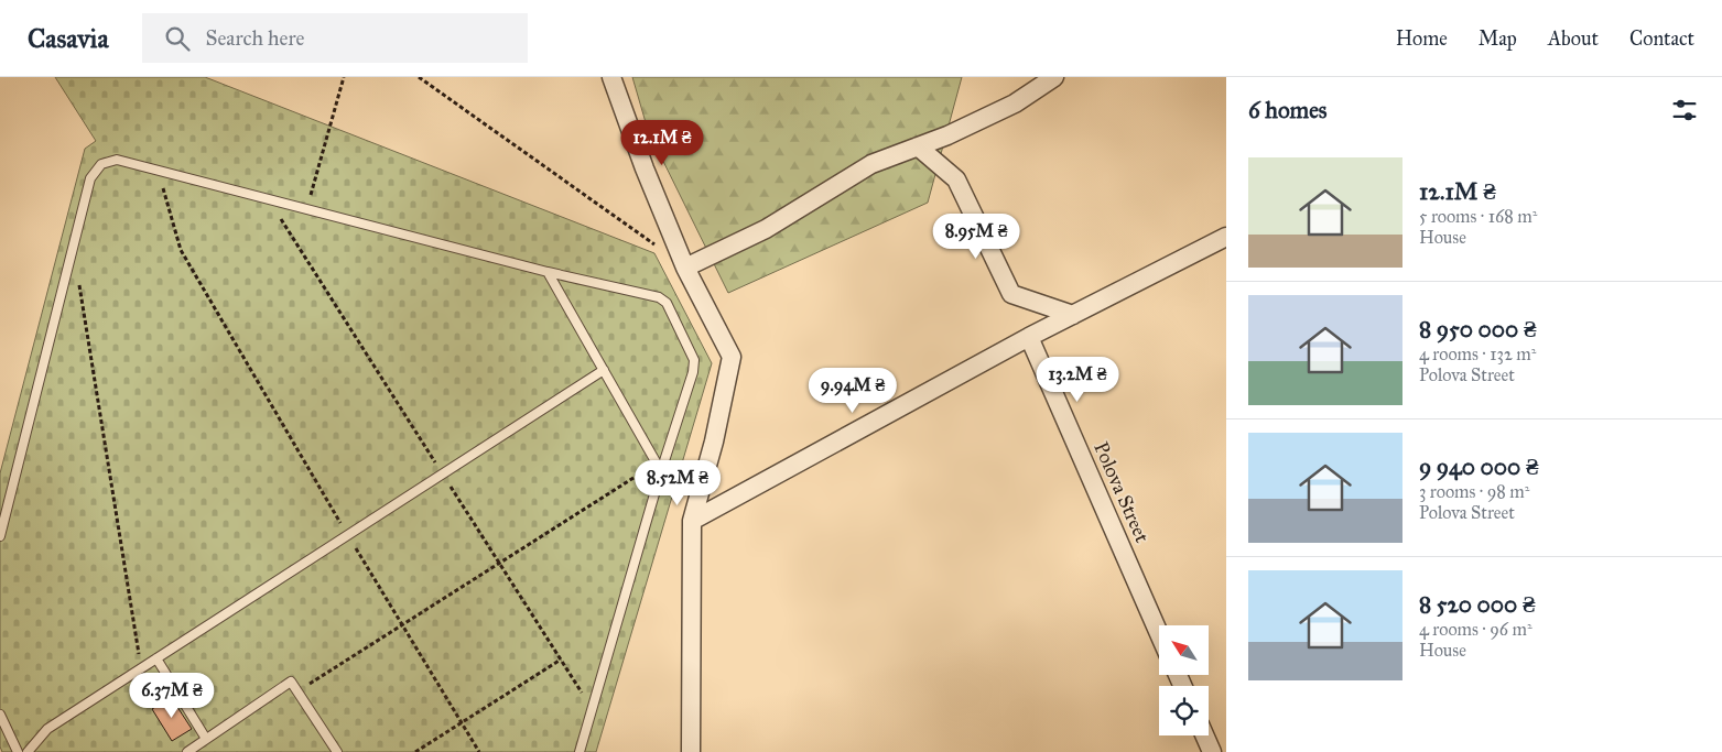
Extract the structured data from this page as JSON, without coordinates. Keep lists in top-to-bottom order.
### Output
{
  "streets": {
    "street": ["Polova Street"]
  },
  "north": "top left",
  "page": {
    "header": "Casavia",
    "search": "Search here",
    "nav": [
      "Home",
      "Map",
      "About",
      "Contact"
    ],
    "heading": "6 homes",
    "price": [
      "12.1M ₴",
      "8.95M ₴",
      "13.2M ₴",
      "9.94M ₴",
      "8.52M ₴",
      "6.37M ₴"
    ],
    "list": [
      {
        "name": "12.1M ₴",
        "note": "5 rooms · 168 m² · House"
      },
      {
        "name": "8 950 000 ₴",
        "note": "4 rooms · 132 m² · Polova Street"
      },
      {
        "name": "9 940 000 ₴",
        "note": "3 rooms · 98 m² · Polova Street"
      },
      {
        "name": "8 520 000 ₴",
        "note": "4 rooms · 96 m² · House"
      }
    ]
  }
}
